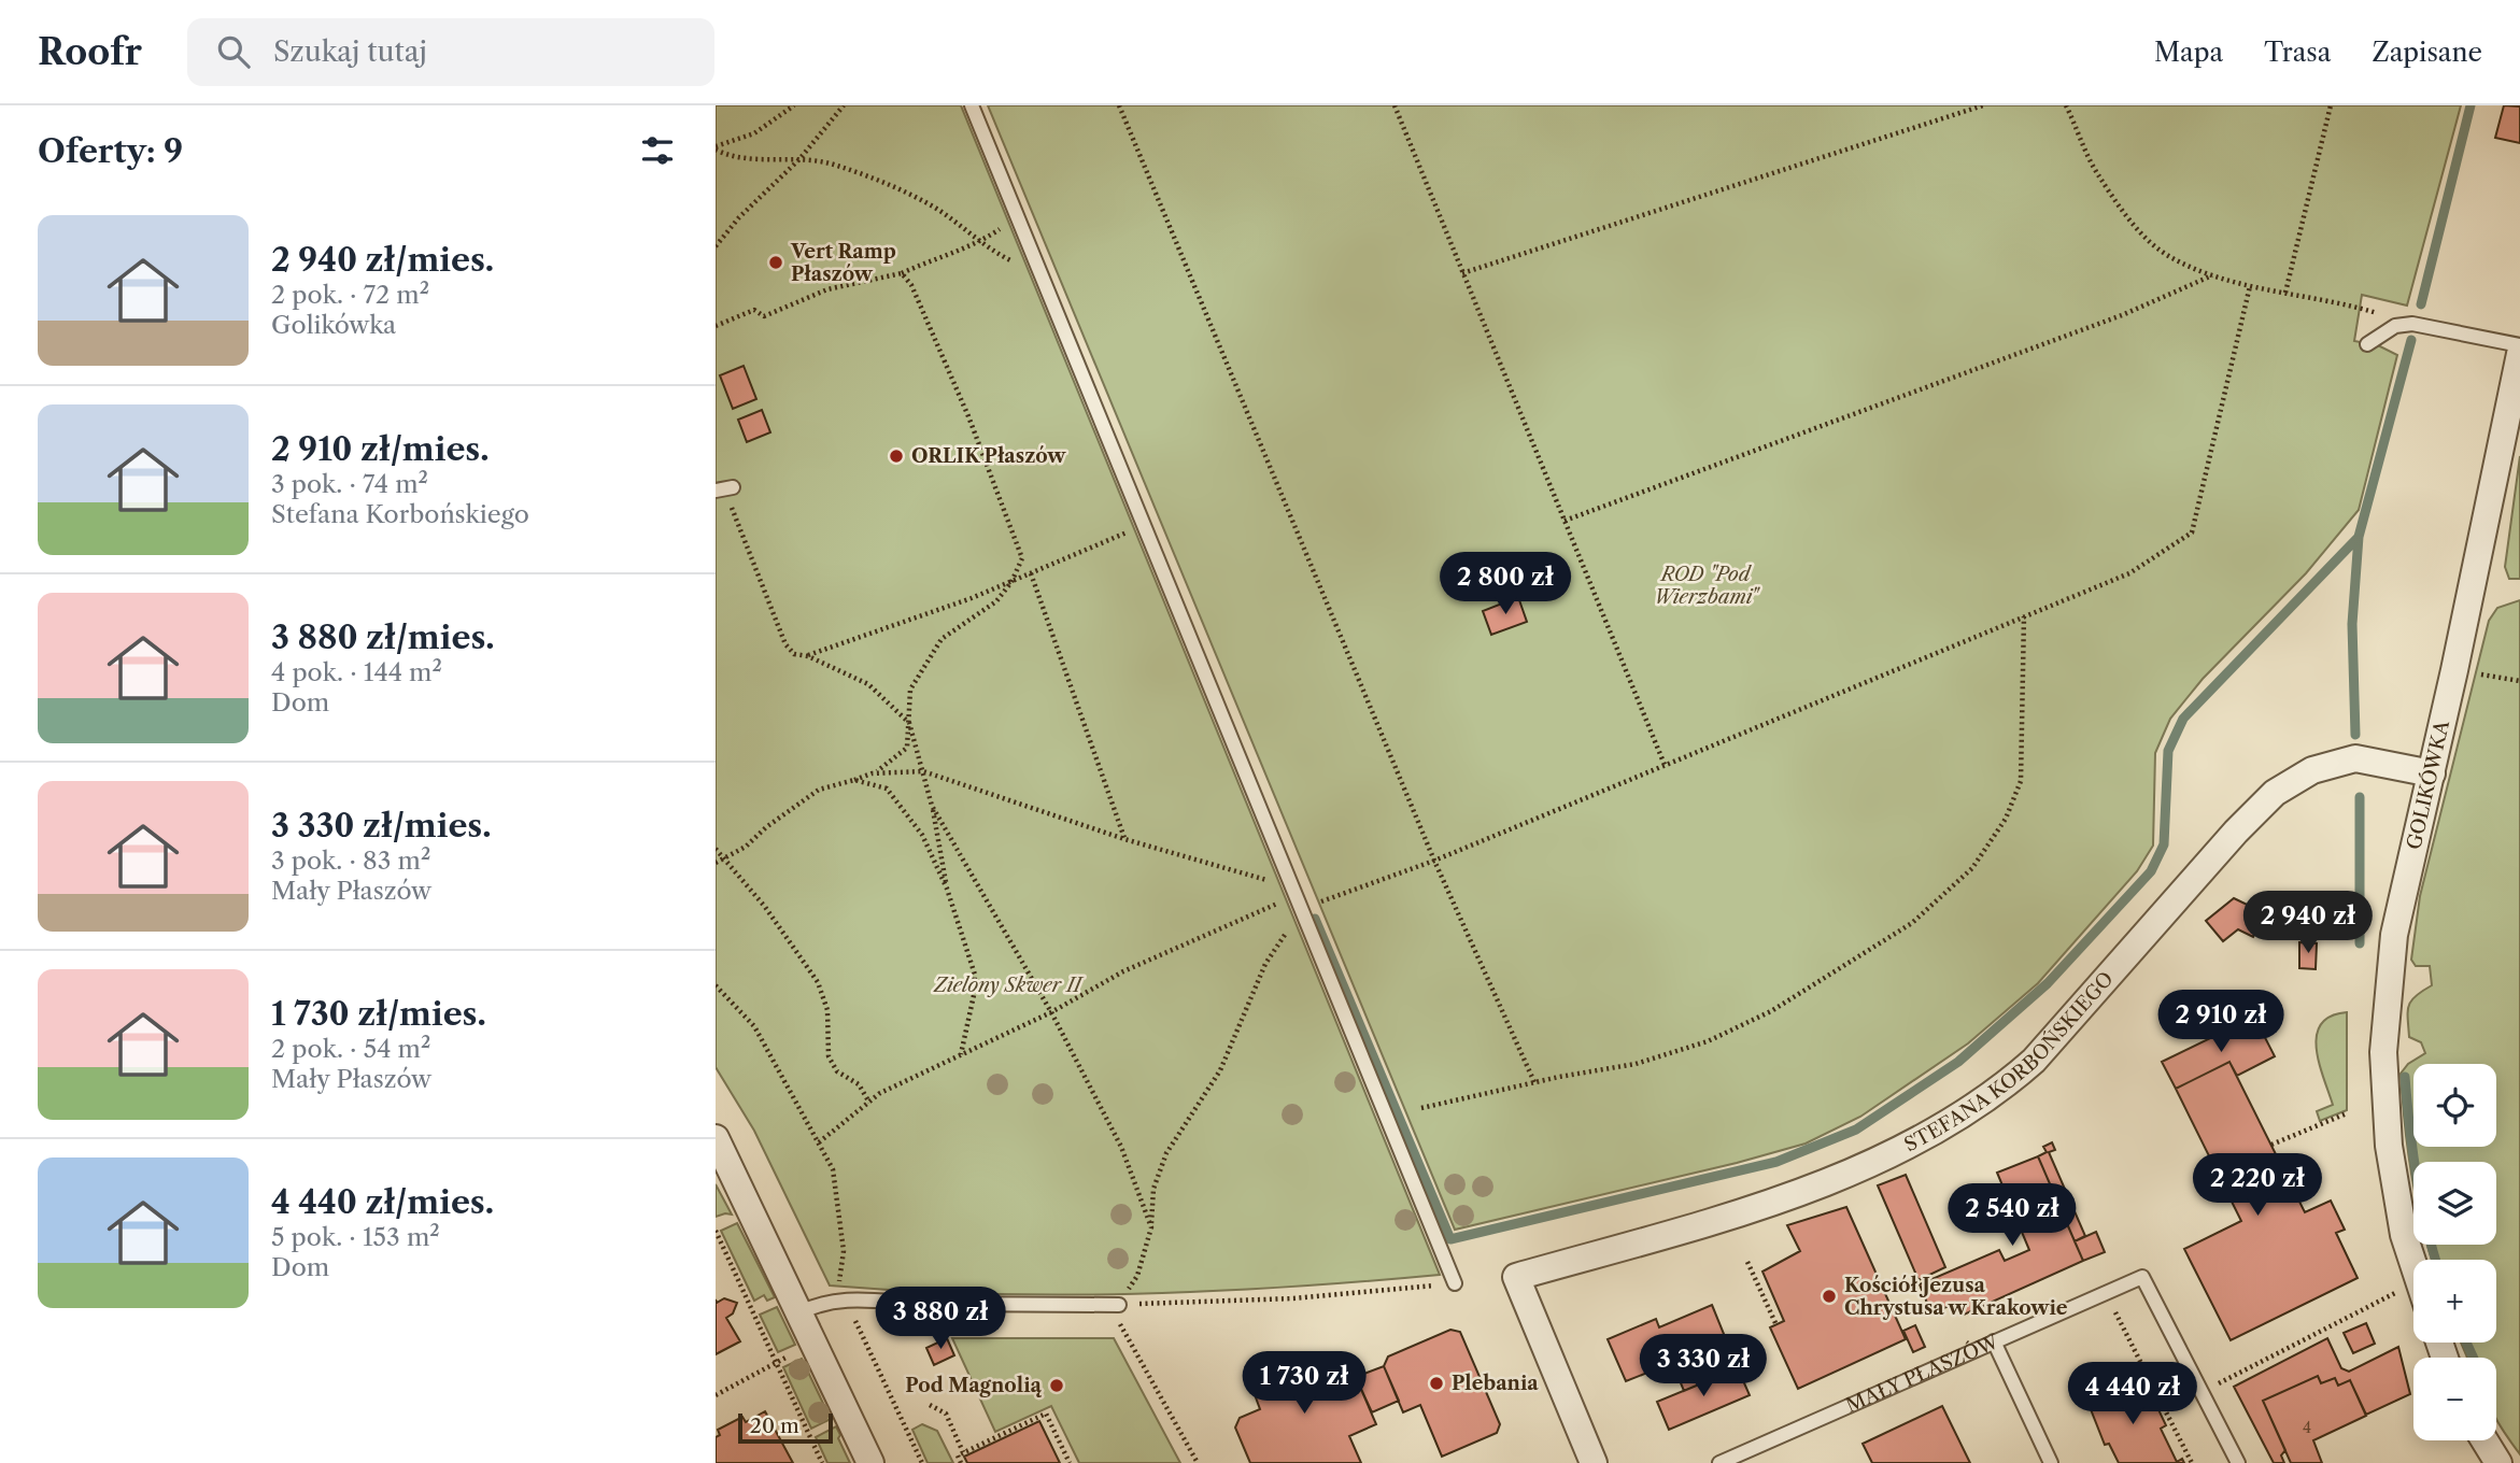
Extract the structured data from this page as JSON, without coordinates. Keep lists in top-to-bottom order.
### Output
{
  "streets": {
    "street": ["GOLIKÓWKA", "STEFANA KORBOŃSKIEGO"],
    "lane": ["MAŁY PŁASZÓW"]
  },
  "crossings": [
    ["GOLIKÓWKA", "STEFANA KORBOŃSKIEGO"]
  ],
  "parks": ["ROD \"Pod Wierzbami\"", "Zielony Skwer II"],
  "places": [
    "Vert Ramp Płaszów",
    "ORLIK Płaszów",
    "Kościół Jezusa Chrystusa w Krakowie",
    "Plebania",
    "Pod Magnolią"
  ],
  "house_numbers": ["4"],
  "scale_bar": "20 m",
  "page": {
    "header": "Roofr",
    "search": "Szukaj tutaj",
    "nav": ["Mapa", "Trasa", "Zapisane"],
    "heading": "Oferty: 9",
    "list": [
      {
        "name": "2 940 zł/mies.",
        "note": "2 pok. · 72 m² · Golikówka"
      },
      {
        "name": "2 910 zł/mies.",
        "note": "3 pok. · 74 m² · Stefana Korbońskiego"
      },
      {
        "name": "3 880 zł/mies.",
        "note": "4 pok. · 144 m² · Dom"
      },
      {
        "name": "3 330 zł/mies.",
        "note": "3 pok. · 83 m² · Mały Płaszów"
      },
      {
        "name": "1 730 zł/mies.",
        "note": "2 pok. · 54 m² · Mały Płaszów"
      },
      {
        "name": "4 440 zł/mies.",
        "note": "5 pok. · 153 m² · Dom"
      }
    ],
    "price": [
      "2 800 zł",
      "2 940 zł",
      "2 910 zł",
      "2 220 zł",
      "2 540 zł",
      "3 880 zł",
      "3 330 zł",
      "1 730 zł",
      "4 440 zł"
    ],
    "map_buttons": ["+", "−"],
    "scale": "20 m"
  }
}
